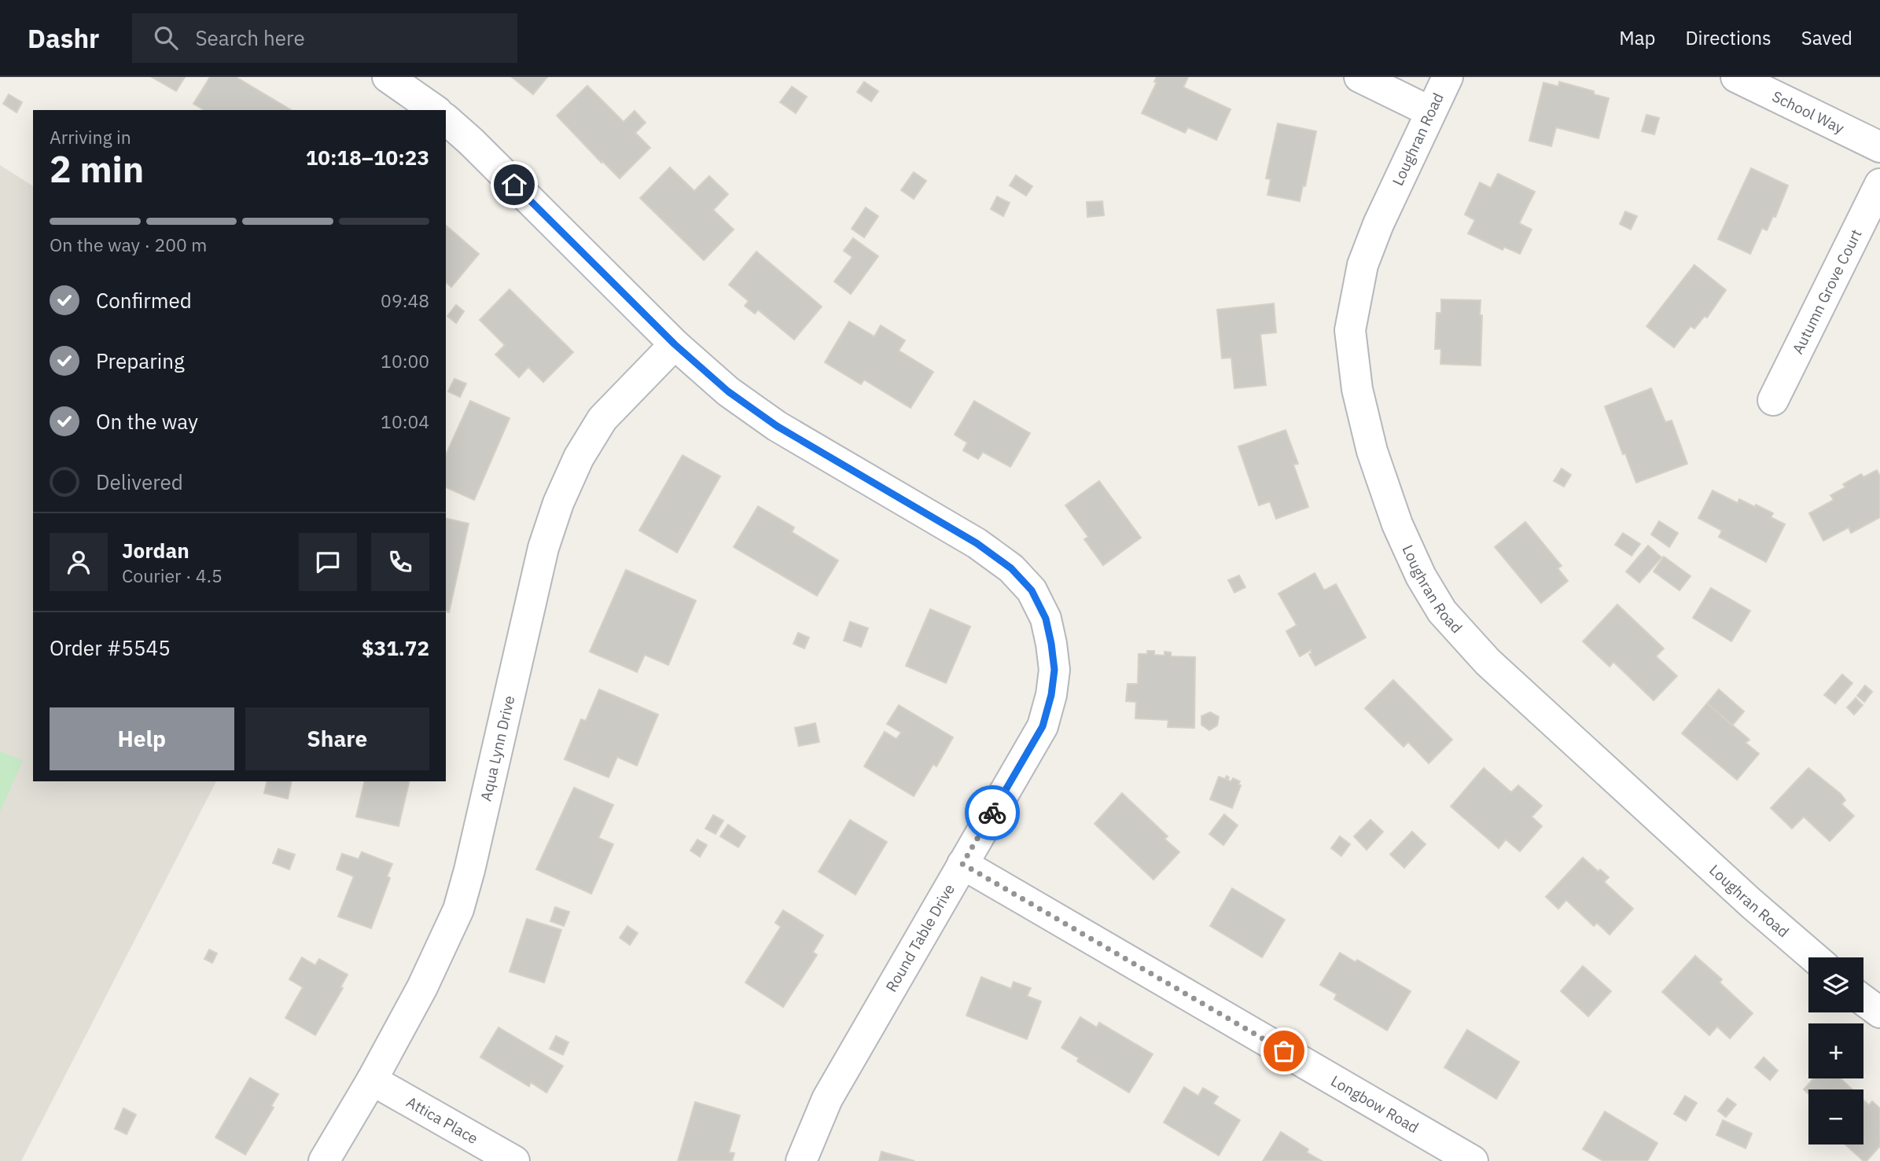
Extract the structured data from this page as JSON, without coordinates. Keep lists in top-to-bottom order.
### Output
{
  "streets": {
    "street": [
      "School Way",
      "Loughran Road",
      "Autumn Grove Court",
      "Aqua Lynn Drive",
      "Round Table Drive",
      "Longbow Road",
      "Attica Place"
    ]
  },
  "crossings": [
    ["Aqua Lynn Drive", "Round Table Drive"],
    ["Aqua Lynn Drive", "Attica Place"],
    ["Round Table Drive", "Longbow Road"]
  ],
  "page": {
    "header": "Dashr",
    "search": "Search here",
    "nav": ["Map", "Directions", "Saved"],
    "heading": ["2 min", "Arriving in", "10:18–10:23"],
    "panel": [
      "Jordan",
      "Courier · 4.5",
      "Order #5545",
      "$31.72"
    ],
    "bar": "On the way · 200 m",
    "list": [
      ["Confirmed", "09:48"],
      ["Preparing", "10:00"],
      ["On the way", "10:04"],
      "Delivered"
    ],
    "buttons": ["Help", "Share"],
    "map_buttons": ["+", "−"]
  }
}
